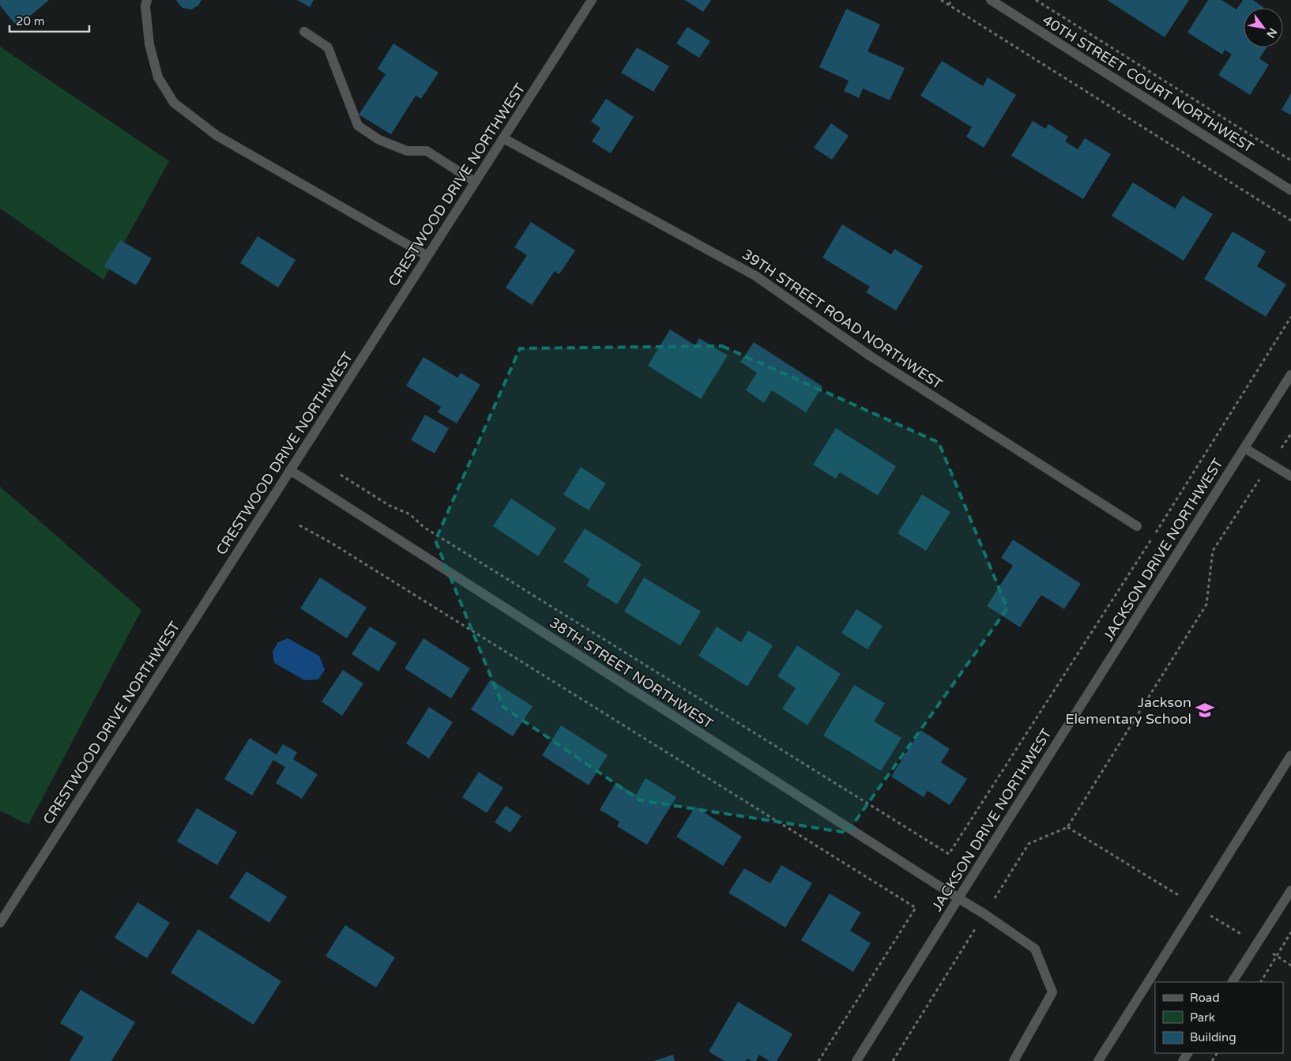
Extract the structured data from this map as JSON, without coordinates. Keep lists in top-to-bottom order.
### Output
{
  "streets": {
    "street": [
      "40TH STREET COURT NORTHWEST",
      "CRESTWOOD DRIVE NORTHWEST",
      "39TH STREET ROAD NORTHWEST",
      "JACKSON DRIVE NORTHWEST",
      "38TH STREET NORTHWEST"
    ]
  },
  "crossings": [
    ["CRESTWOOD DRIVE NORTHWEST", "39TH STREET ROAD NORTHWEST"],
    ["CRESTWOOD DRIVE NORTHWEST", "38TH STREET NORTHWEST"],
    ["JACKSON DRIVE NORTHWEST", "38TH STREET NORTHWEST"]
  ],
  "places": {
    "school or university": ["Jackson Elementary School"]
  },
  "legend": ["Road", "Park", "Building"],
  "scale_bar": "20 m",
  "north": "bottom right"
}
